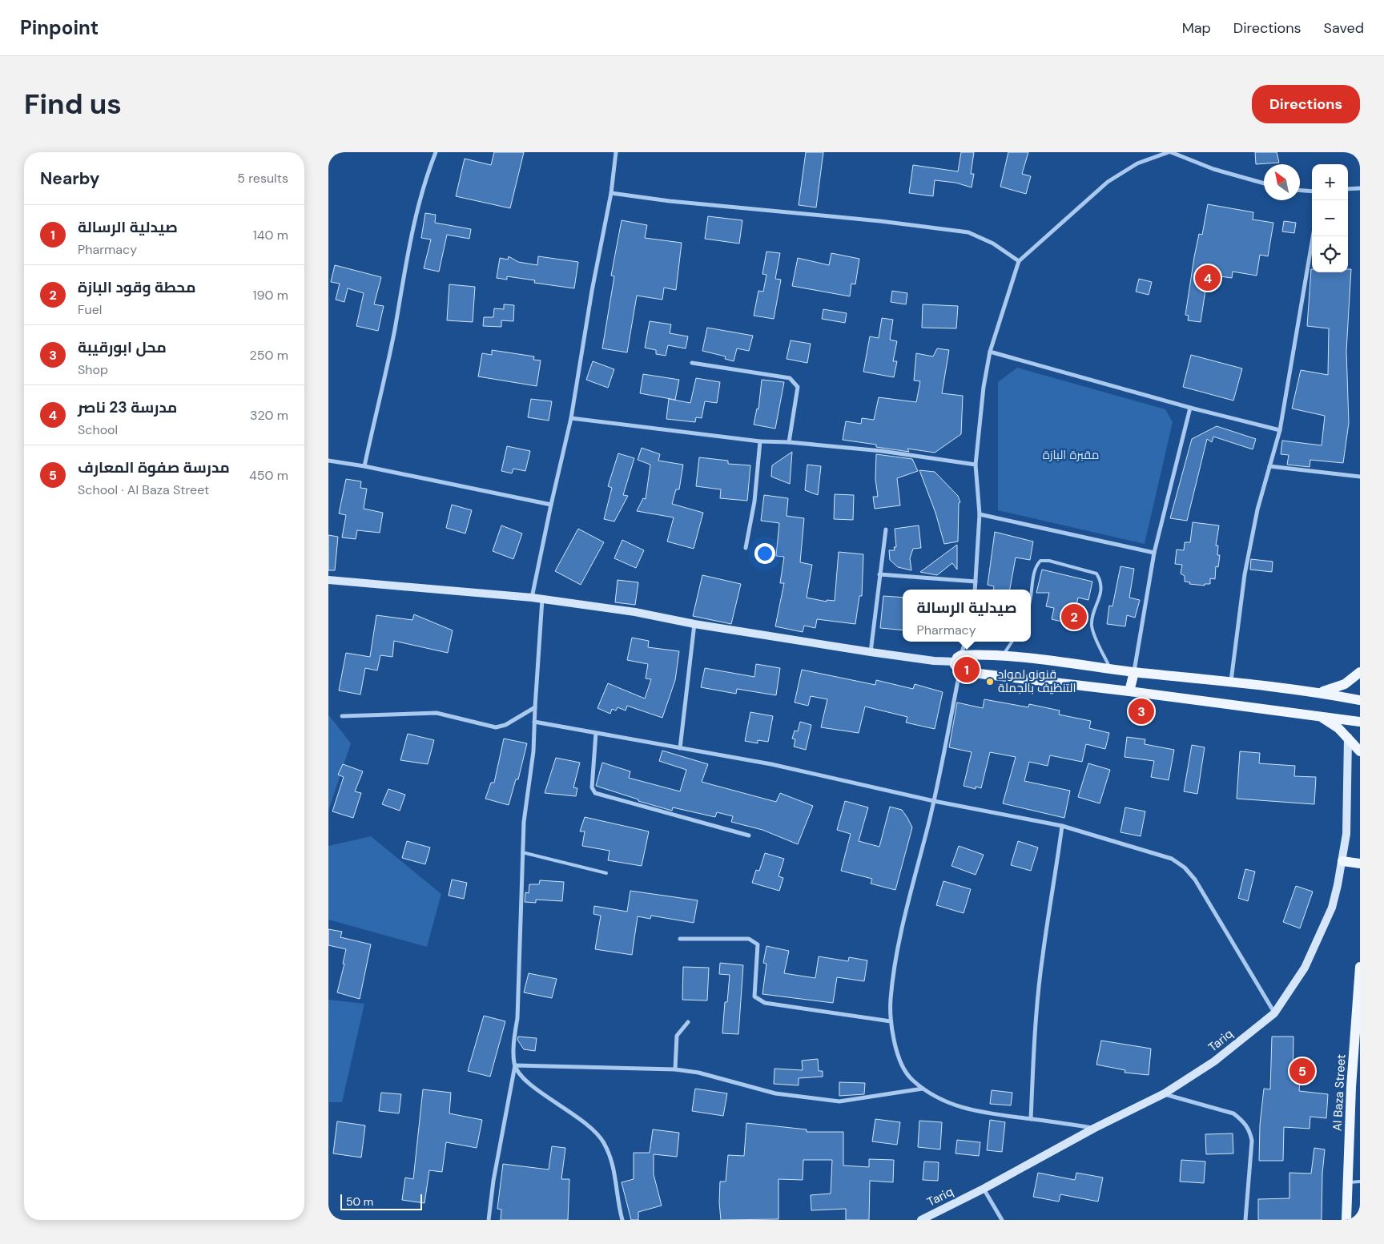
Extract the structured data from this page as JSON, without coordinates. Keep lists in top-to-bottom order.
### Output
{
  "streets": {
    "main road": ["Tariq", "Al Baza Street"]
  },
  "parks": ["مقبرة البازة"],
  "places": ["قنونو لمواد التنظيف بالجملة"],
  "scale_bar": "50 m",
  "north": "top left",
  "page": {
    "header": "Pinpoint",
    "nav": ["Map", "Directions", "Saved"],
    "buttons": "Directions",
    "title": "Find us",
    "heading": ["Nearby", "5 results"],
    "map_buttons": ["+", "−"],
    "list": [
      {
        "mark": "1",
        "name": "صيدلية الرسالة",
        "note": "Pharmacy",
        "value": "140 m"
      },
      {
        "mark": "2",
        "name": "محطة وقود البازة",
        "note": "Fuel",
        "value": "190 m"
      },
      {
        "mark": "3",
        "name": "محل ابورقيبة",
        "note": "Shop",
        "value": "250 m"
      },
      {
        "mark": "4",
        "name": "مدرسة 23 ناصر",
        "note": "School",
        "value": "320 m"
      },
      {
        "mark": "5",
        "name": "مدرسة صفوة المعارف",
        "note": "School · Al Baza Street",
        "value": "450 m"
      }
    ],
    "pins": [
      "4",
      "2",
      "1",
      "3",
      "5"
    ],
    "popup": ["صيدلية الرسالة", "Pharmacy"],
    "scale": "50 m"
  }
}
